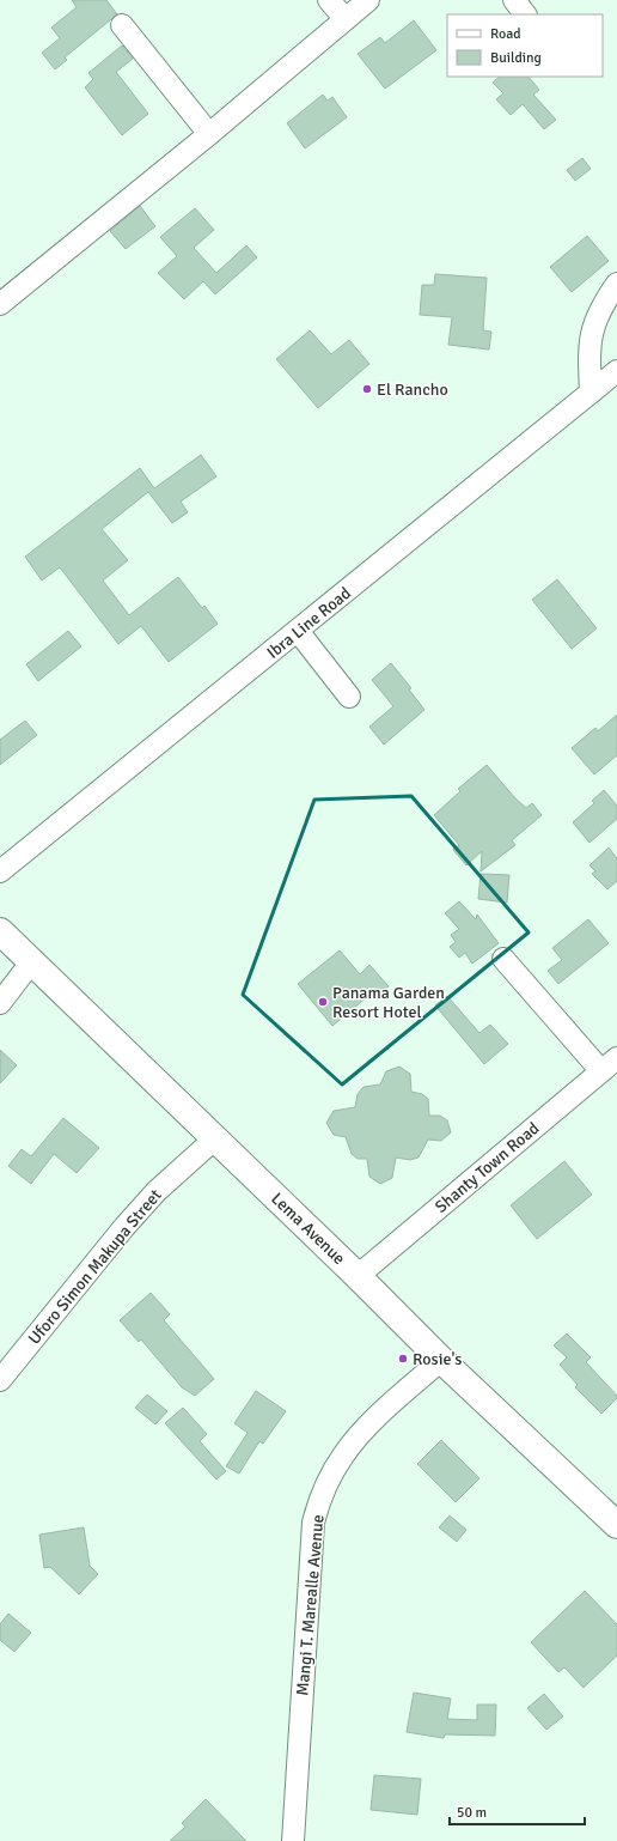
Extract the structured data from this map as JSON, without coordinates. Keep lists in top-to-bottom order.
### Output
{
  "streets": {
    "main road": ["Lema Avenue"],
    "street": [
      "Ibra Line Road",
      "Shanty Town Road",
      "Uforo Simon Makupa Street",
      "Mangi T. Marealle Avenue"
    ]
  },
  "crossings": [
    ["Shanty Town Road", "Lema Avenue"],
    ["Lema Avenue", "Uforo Simon Makupa Street"],
    ["Lema Avenue", "Mangi T. Marealle Avenue"]
  ],
  "places": ["El Rancho", "Panama Garden Resort Hotel", "Rosie's"],
  "legend": ["Road", "Building"],
  "scale_bar": "50 m"
}
